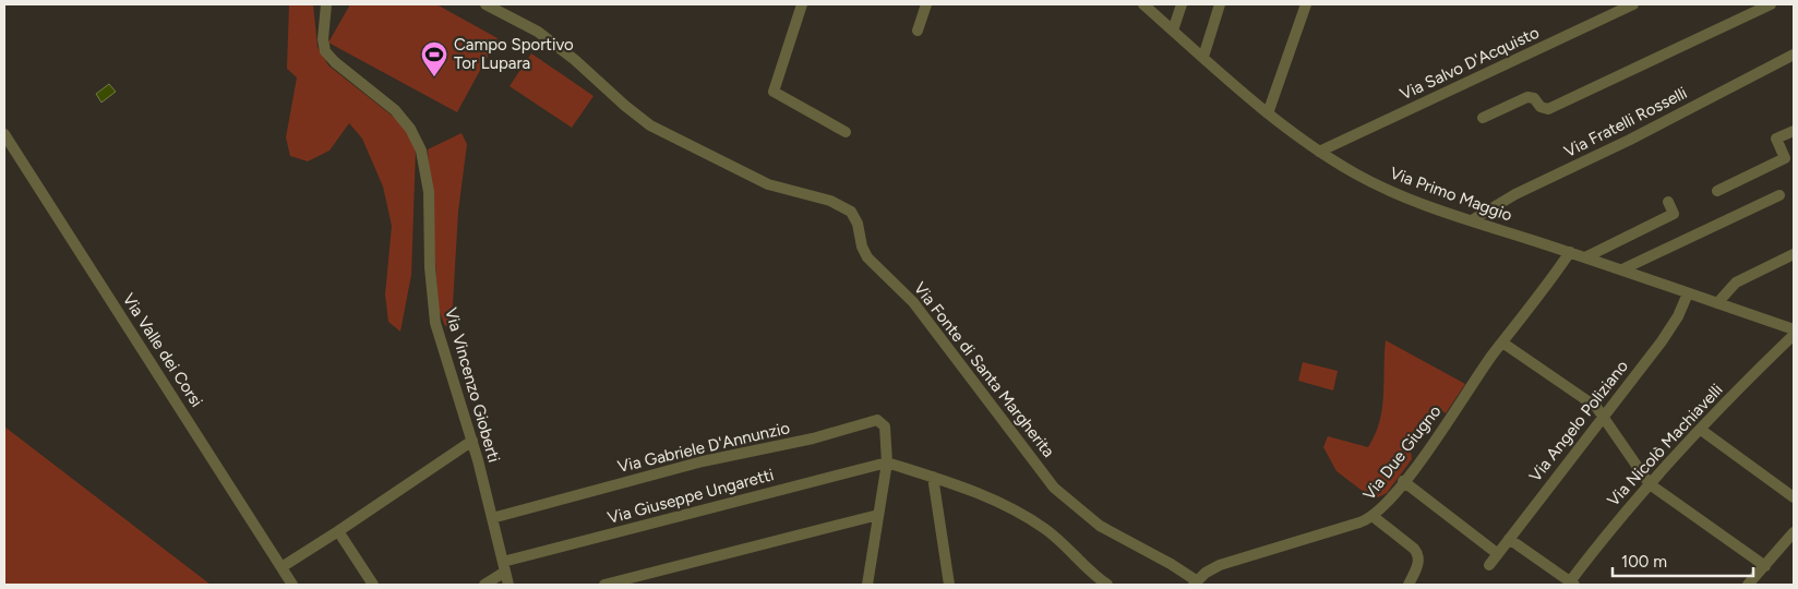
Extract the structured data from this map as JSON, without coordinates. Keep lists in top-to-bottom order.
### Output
{
  "streets": {
    "street": [
      "Via Salvo D'Acquisto",
      "Via Fratelli Rosselli",
      "Via Primo Maggio",
      "Via Valle dei Corsi",
      "Via Fonte di Santa Margherita",
      "Via Vincenzo Gioberti",
      "Via Angelo Poliziano",
      "Via Nicolò Machiavelli",
      "Via Gabriele D'Annunzio",
      "Via Due Giugno",
      "Via Giuseppe Ungaretti"
    ]
  },
  "crossings": [
    ["Via Salvo D'Acquisto", "Via Primo Maggio"],
    ["Via Fratelli Rosselli", "Via Primo Maggio"],
    ["Via Primo Maggio", "Via Angelo Poliziano"],
    ["Via Primo Maggio", "Via Due Giugno"],
    ["Via Fonte di Santa Margherita", "Via Due Giugno"],
    ["Via Vincenzo Gioberti", "Via Gabriele D'Annunzio"],
    ["Via Vincenzo Gioberti", "Via Giuseppe Ungaretti"],
    ["Via Gabriele D'Annunzio", "Via Giuseppe Ungaretti"]
  ],
  "places": {
    "sports": ["Campo Sportivo Tor Lupara"]
  },
  "scale_bar": "100 m"
}
